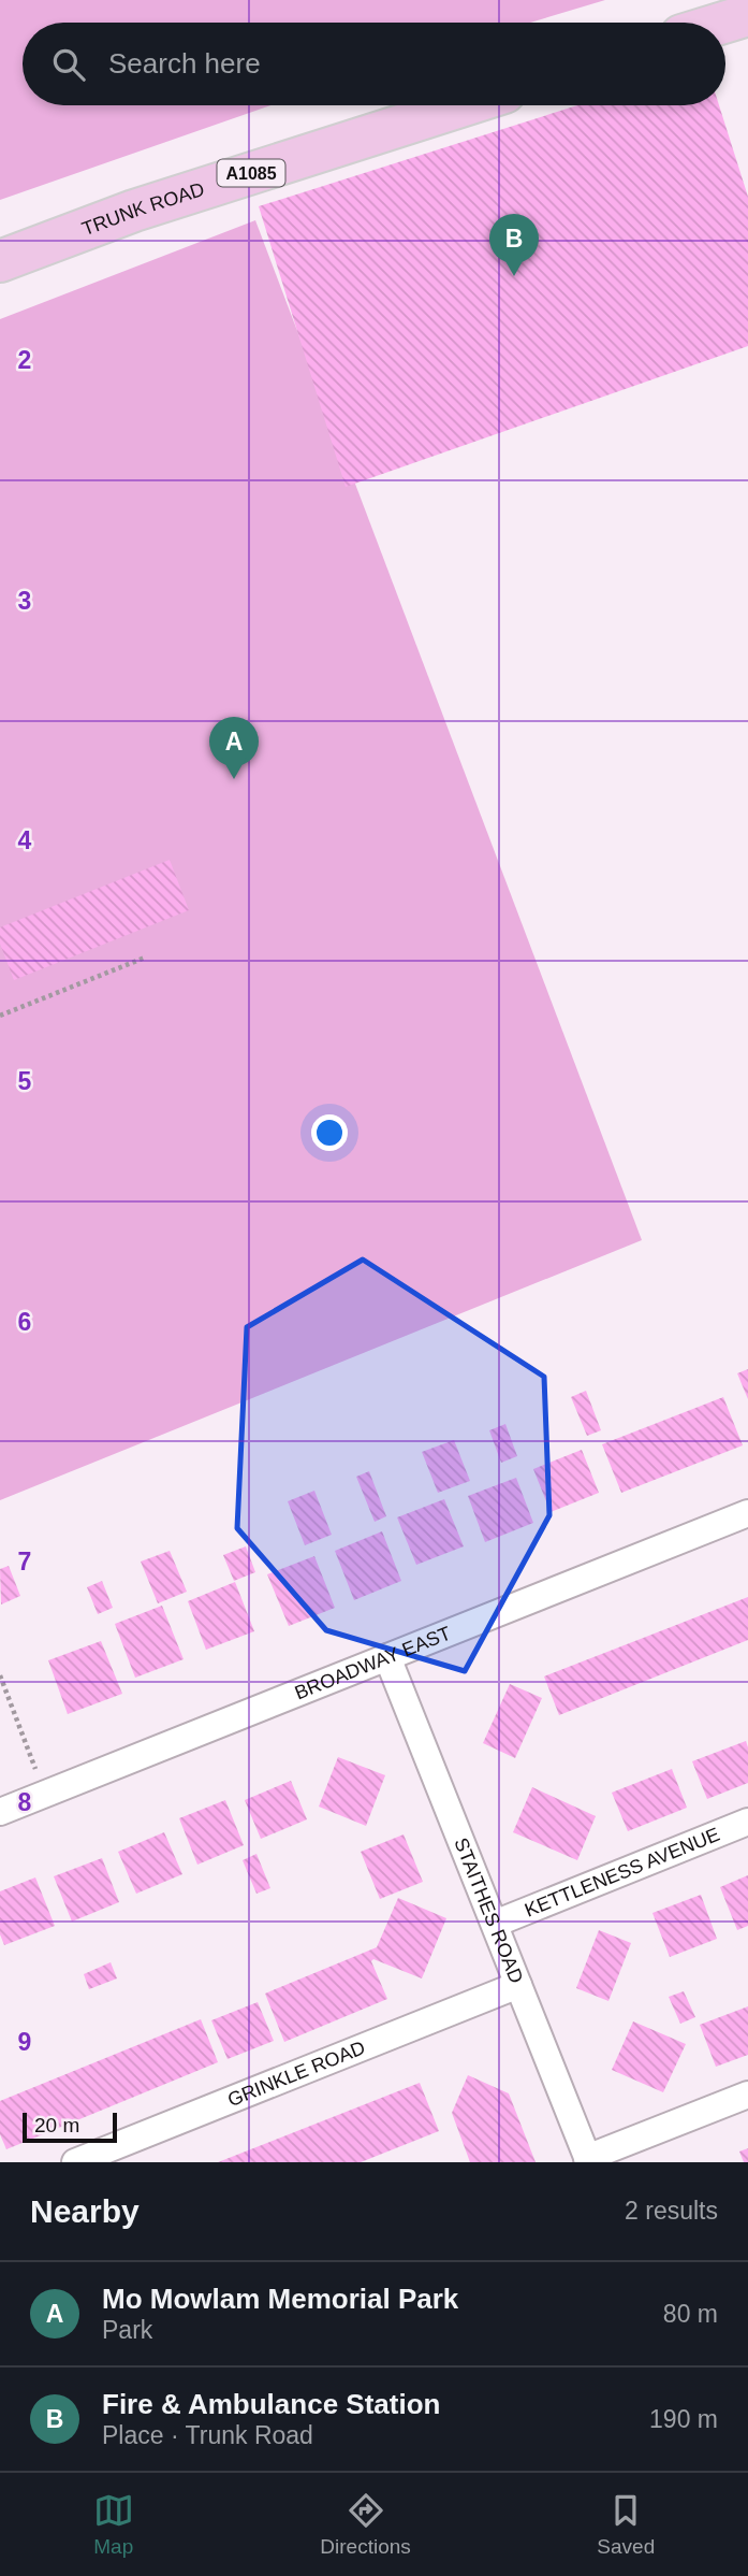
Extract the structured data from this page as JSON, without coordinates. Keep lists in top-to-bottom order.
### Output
{
  "streets": {
    "main road": ["A1085", "TRUNK ROAD"],
    "street": [
      "BROADWAY EAST",
      "KETTLENESS AVENUE",
      "STAITHES ROAD",
      "GRINKLE ROAD"
    ]
  },
  "crossings": [
    ["BROADWAY EAST", "STAITHES ROAD"],
    ["KETTLENESS AVENUE", "STAITHES ROAD"],
    ["STAITHES ROAD", "GRINKLE ROAD"]
  ],
  "scale_bar": "20 m",
  "page": {
    "search": "Search here",
    "pins": ["B", "A"],
    "scale": "20 m",
    "heading": ["Nearby", "2 results"],
    "list": [
      {
        "mark": "A",
        "name": "Mo Mowlam Memorial Park",
        "note": "Park",
        "value": "80 m"
      },
      {
        "mark": "B",
        "name": "Fire & Ambulance Station",
        "note": "Place · Trunk Road",
        "value": "190 m"
      }
    ],
    "nav": ["Map", "Directions", "Saved"]
  },
  "grid": {
    "rows": [
      "2",
      "3",
      "4",
      "5",
      "6",
      "7",
      "8",
      "9"
    ]
  }
}
